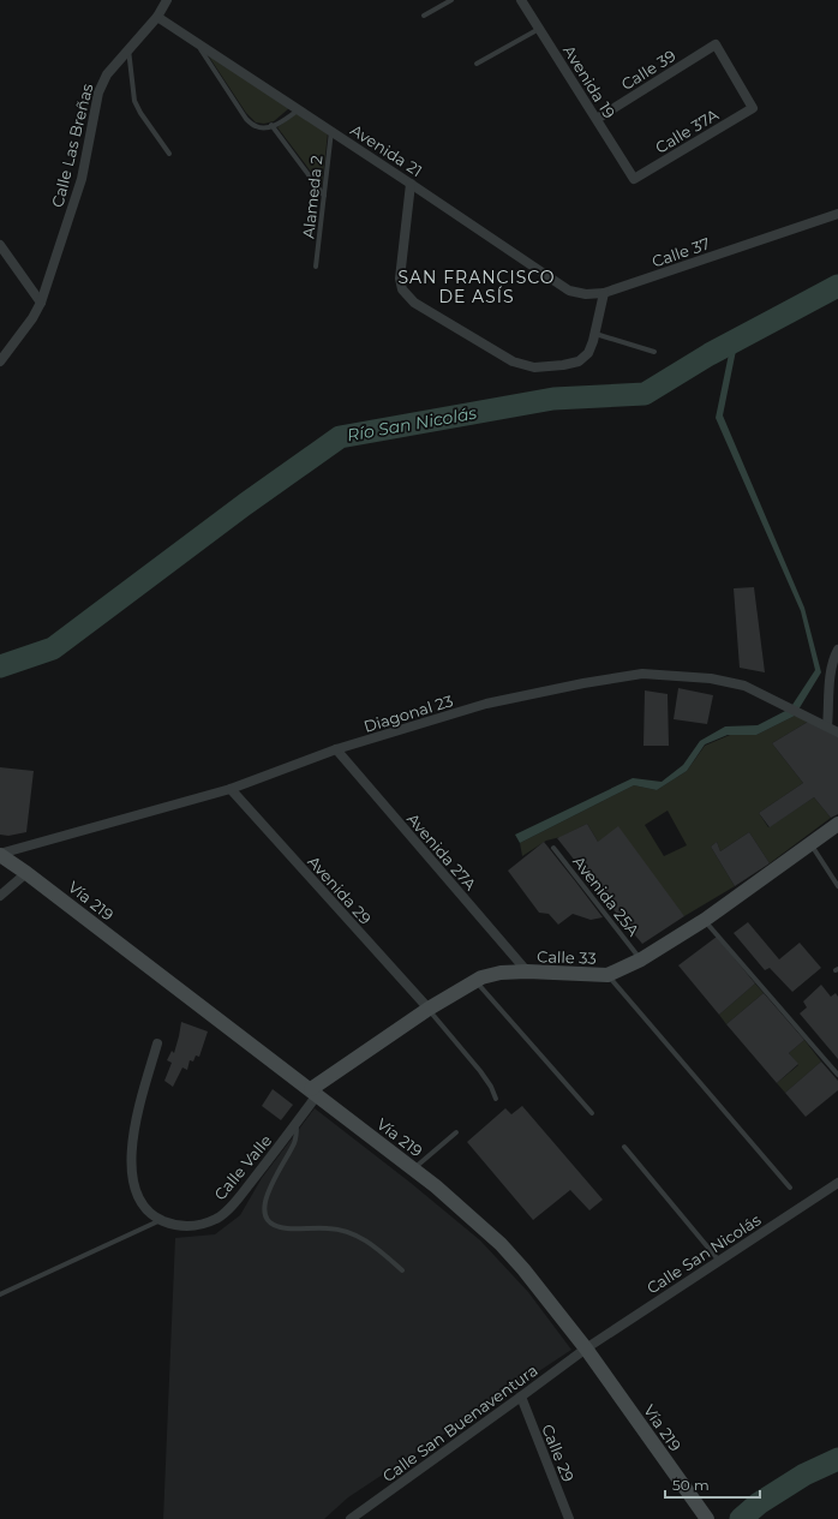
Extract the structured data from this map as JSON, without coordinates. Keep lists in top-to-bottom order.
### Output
{
  "streets": {
    "main road": ["Vía 219", "Calle 33"],
    "street": [
      "Calle 39",
      "Avenida 19",
      "Calle 37A",
      "Calle Las Breñas",
      "Avenida 21",
      "Calle 37",
      "Diagonal 23",
      "Avenida 27A",
      "Avenida 29",
      "Calle Valle",
      "Calle San Nicolás",
      "Calle San Buenaventura",
      "Calle 29"
    ],
    "lane": ["Alameda 2", "Avenida 25A"]
  },
  "crossings": [
    ["Calle 39", "Avenida 19"],
    ["Calle 39", "Calle 37A"],
    ["Avenida 19", "Calle 37A"],
    ["Calle Las Breñas", "Avenida 21"],
    ["Avenida 21", "Alameda 2"],
    ["Avenida 21", "Calle 37"],
    ["Diagonal 23", "Avenida 27A"],
    ["Diagonal 23", "Avenida 29"],
    ["Diagonal 23", "Vía 219"],
    ["Avenida 27A", "Calle 33"],
    ["Avenida 29", "Calle 33"],
    ["Avenida 25A", "Calle 33"],
    ["Vía 219", "Calle 33"],
    ["Vía 219", "Calle Valle"],
    ["Vía 219", "Calle San Nicolás"],
    ["Vía 219", "Calle San Buenaventura"],
    ["Calle 33", "Calle Valle"],
    ["Calle San Nicolás", "Calle San Buenaventura"],
    ["Calle San Buenaventura", "Calle 29"]
  ],
  "districts": ["SAN FRANCISCO DE ASÍS"],
  "water": ["Río San Nicolás"],
  "scale_bar": "50 m"
}
